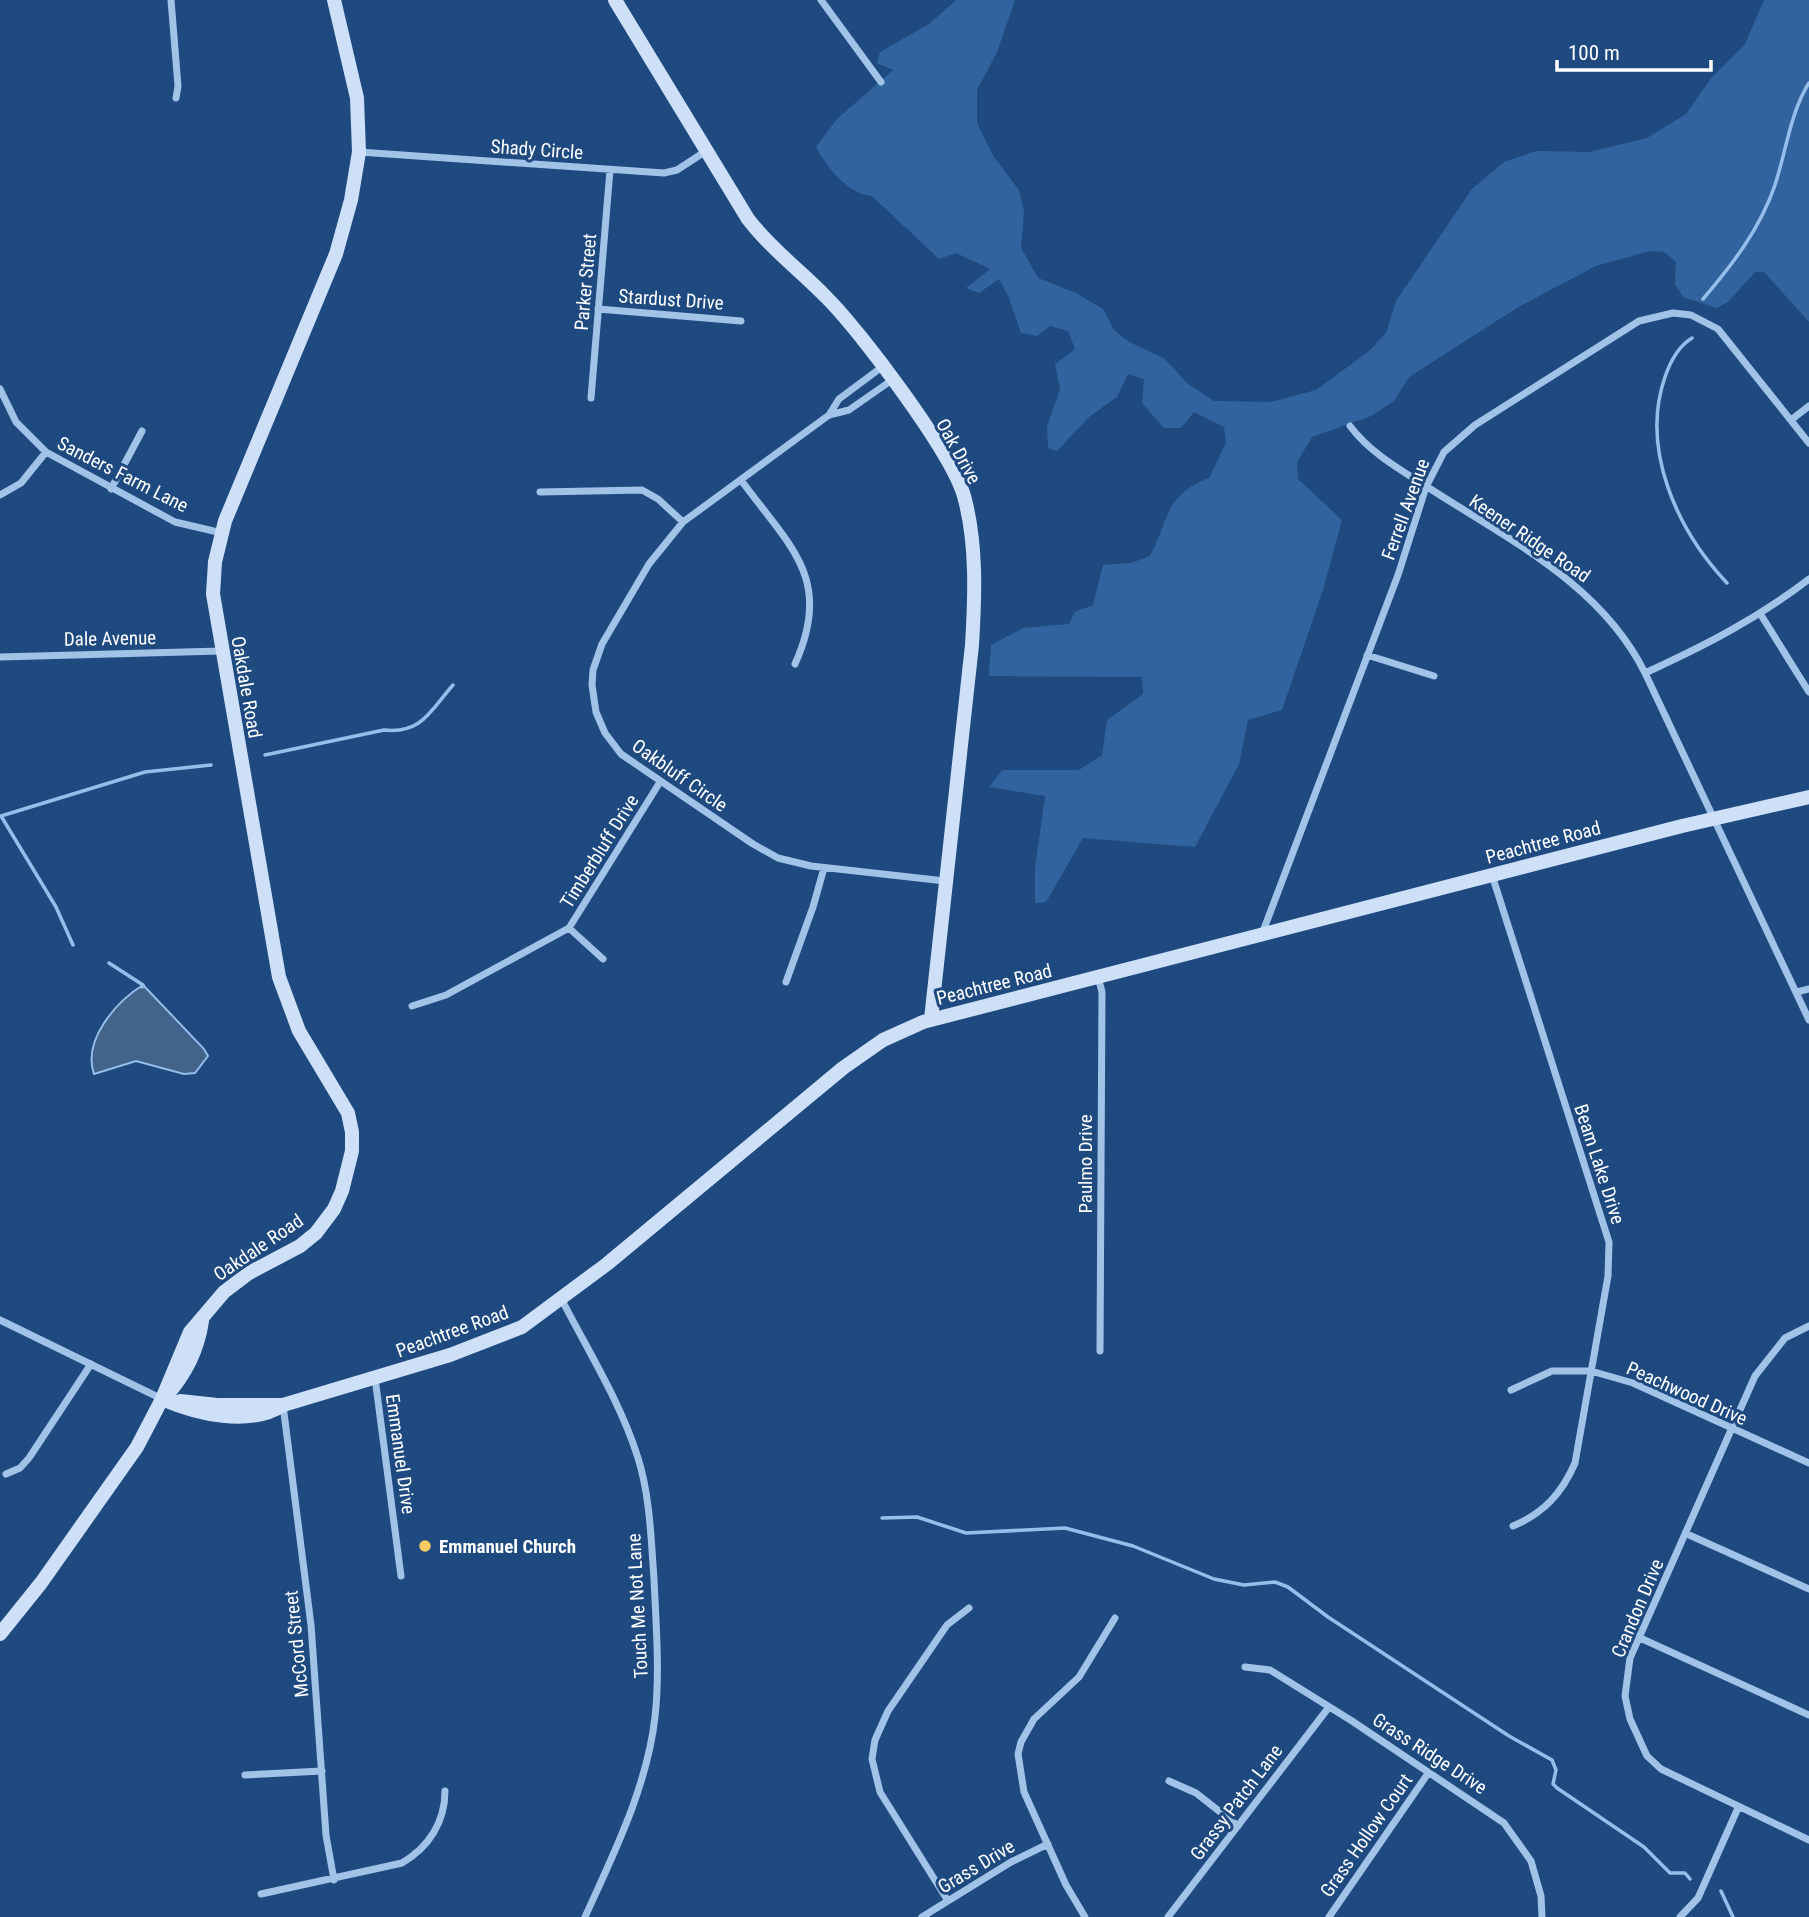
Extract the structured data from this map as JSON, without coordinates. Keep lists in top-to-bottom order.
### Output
{
  "streets": {
    "street": [
      "Shady Circle",
      "Parker Street",
      "Stardust Drive",
      "Oak Drive",
      "Sanders Farm Lane",
      "Ferrell Avenue",
      "Keener Ridge Road",
      "Dale Avenue",
      "Oakdale Road",
      "Oakbluff Circle",
      "Peachtree Road",
      "Timberbluff Drive",
      "Paulmo Drive",
      "Beam Lake Drive",
      "Peachwood Drive",
      "Emmanuel Drive",
      "Touch Me Not Lane",
      "Crandon Drive",
      "McCord Street",
      "Grass Ridge Drive",
      "Grassy Patch Lane",
      "Grass Hollow Court",
      "Grass Drive"
    ]
  },
  "crossings": [
    ["Shady Circle", "Parker Street"],
    ["Shady Circle", "Oak Drive"],
    ["Shady Circle", "Oakdale Road"],
    ["Parker Street", "Stardust Drive"],
    ["Oak Drive", "Oakbluff Circle"],
    ["Oak Drive", "Peachtree Road"],
    ["Sanders Farm Lane", "Oakdale Road"],
    ["Ferrell Avenue", "Keener Ridge Road"],
    ["Ferrell Avenue", "Peachtree Road"],
    ["Keener Ridge Road", "Peachtree Road"],
    ["Dale Avenue", "Oakdale Road"],
    ["Oakdale Road", "Peachtree Road"],
    ["Oakbluff Circle", "Timberbluff Drive"],
    ["Peachtree Road", "Paulmo Drive"],
    ["Peachtree Road", "Beam Lake Drive"],
    ["Peachtree Road", "Emmanuel Drive"],
    ["Peachtree Road", "Touch Me Not Lane"],
    ["Peachtree Road", "McCord Street"],
    ["Beam Lake Drive", "Peachwood Drive"],
    ["Peachwood Drive", "Crandon Drive"],
    ["Grass Ridge Drive", "Grassy Patch Lane"],
    ["Grass Ridge Drive", "Grass Hollow Court"]
  ],
  "places": ["Emmanuel Church"],
  "scale_bar": "100 m"
}
